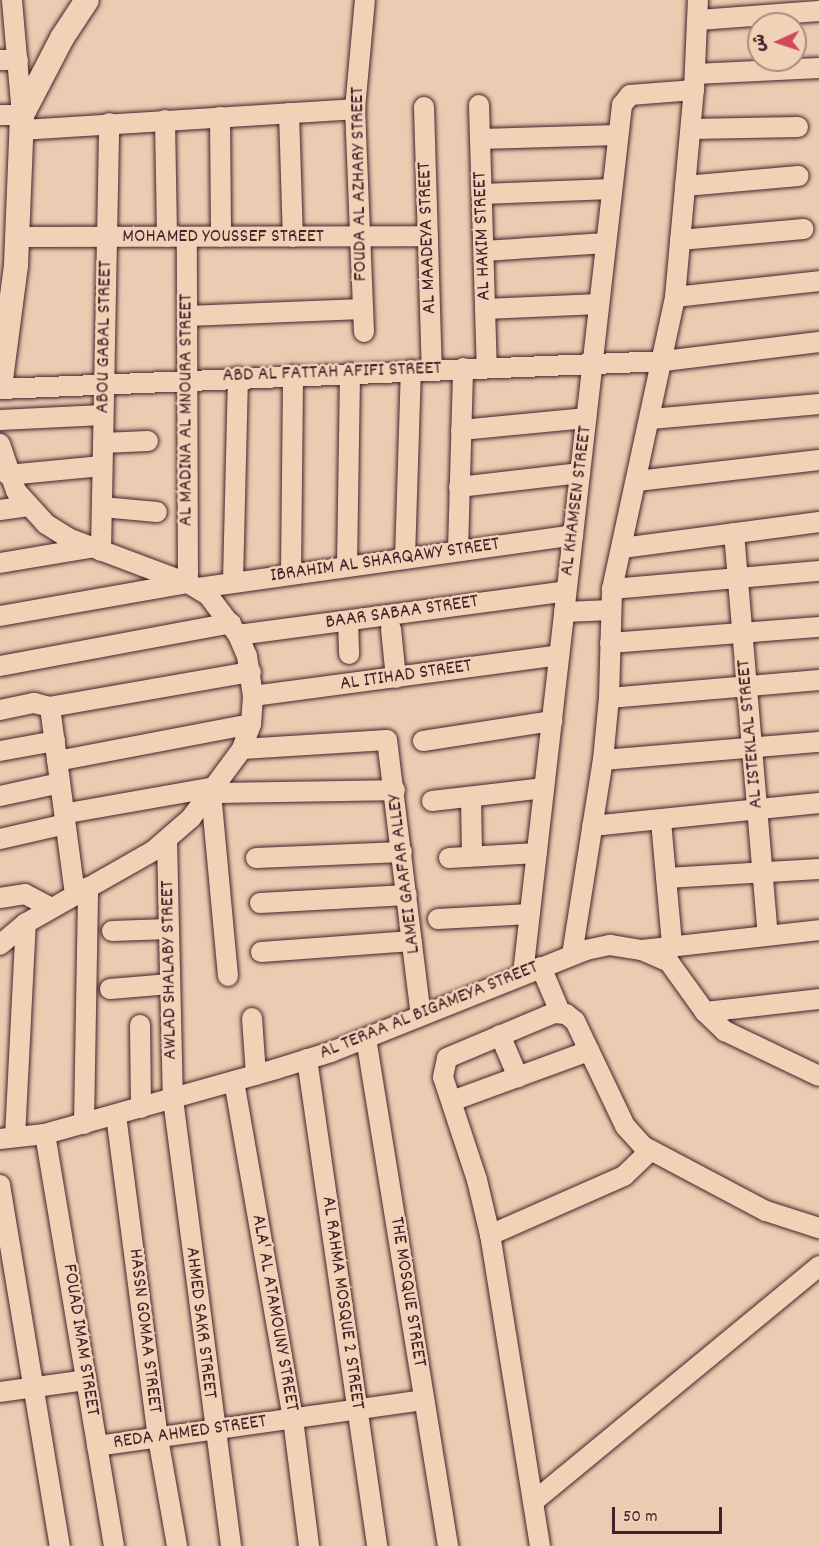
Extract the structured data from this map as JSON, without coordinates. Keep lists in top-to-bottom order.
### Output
{
  "streets": {
    "street": [
      "FOUDA AL AZHARY STREET",
      "AL HAKIM STREET",
      "MOHAMED YOUSSEF STREET",
      "AL MAADEYA STREET",
      "ABOU GABAL STREET",
      "ABD AL FATTAH AFIFI STREET",
      "AL MADINA AL MNOURA STREET",
      "AL KHAMSEN STREET",
      "IBRAHIM AL SHARQAWY STREET",
      "BAAR SABAA STREET",
      "AL ITIHAD STREET",
      "AL ISTEKLAL STREET",
      "LAMEI GAAFAR ALLEY",
      "AWLAD SHALABY STREET",
      "AL TERAA AL BIGAMEYA STREET",
      "THE MOSQUE STREET",
      "AL RAHMA MOSQUE 2 STREET",
      "ALA' AL ATAMOUNY STREET",
      "AHMED SAKR STREET",
      "HASSN GOMAA STREET",
      "FOUAD IMAM STREET",
      "REDA AHMED STREET"
    ]
  },
  "crossings": [
    ["FOUDA AL AZHARY STREET", "MOHAMED YOUSSEF STREET"],
    ["AL HAKIM STREET", "ABD AL FATTAH AFIFI STREET"],
    ["MOHAMED YOUSSEF STREET", "AL MAADEYA STREET"],
    ["MOHAMED YOUSSEF STREET", "ABOU GABAL STREET"],
    ["MOHAMED YOUSSEF STREET", "AL MADINA AL MNOURA STREET"],
    ["AL MAADEYA STREET", "ABD AL FATTAH AFIFI STREET"],
    ["ABOU GABAL STREET", "ABD AL FATTAH AFIFI STREET"],
    ["ABD AL FATTAH AFIFI STREET", "AL MADINA AL MNOURA STREET"],
    ["ABD AL FATTAH AFIFI STREET", "AL KHAMSEN STREET"],
    ["AL MADINA AL MNOURA STREET", "IBRAHIM AL SHARQAWY STREET"],
    ["AL KHAMSEN STREET", "IBRAHIM AL SHARQAWY STREET"],
    ["AL KHAMSEN STREET", "BAAR SABAA STREET"],
    ["AL KHAMSEN STREET", "AL ITIHAD STREET"],
    ["AL KHAMSEN STREET", "AL TERAA AL BIGAMEYA STREET"],
    ["LAMEI GAAFAR ALLEY", "AL TERAA AL BIGAMEYA STREET"],
    ["AWLAD SHALABY STREET", "AL TERAA AL BIGAMEYA STREET"],
    ["AWLAD SHALABY STREET", "AHMED SAKR STREET"],
    ["AL TERAA AL BIGAMEYA STREET", "THE MOSQUE STREET"],
    ["AL TERAA AL BIGAMEYA STREET", "AL RAHMA MOSQUE 2 STREET"],
    ["AL TERAA AL BIGAMEYA STREET", "ALA' AL ATAMOUNY STREET"],
    ["AL TERAA AL BIGAMEYA STREET", "AHMED SAKR STREET"],
    ["AL TERAA AL BIGAMEYA STREET", "HASSN GOMAA STREET"],
    ["AL TERAA AL BIGAMEYA STREET", "FOUAD IMAM STREET"],
    ["THE MOSQUE STREET", "REDA AHMED STREET"],
    ["AL RAHMA MOSQUE 2 STREET", "REDA AHMED STREET"],
    ["ALA' AL ATAMOUNY STREET", "REDA AHMED STREET"],
    ["AHMED SAKR STREET", "REDA AHMED STREET"],
    ["HASSN GOMAA STREET", "REDA AHMED STREET"],
    ["FOUAD IMAM STREET", "REDA AHMED STREET"]
  ],
  "scale_bar": "50 m",
  "north": "left"
}
